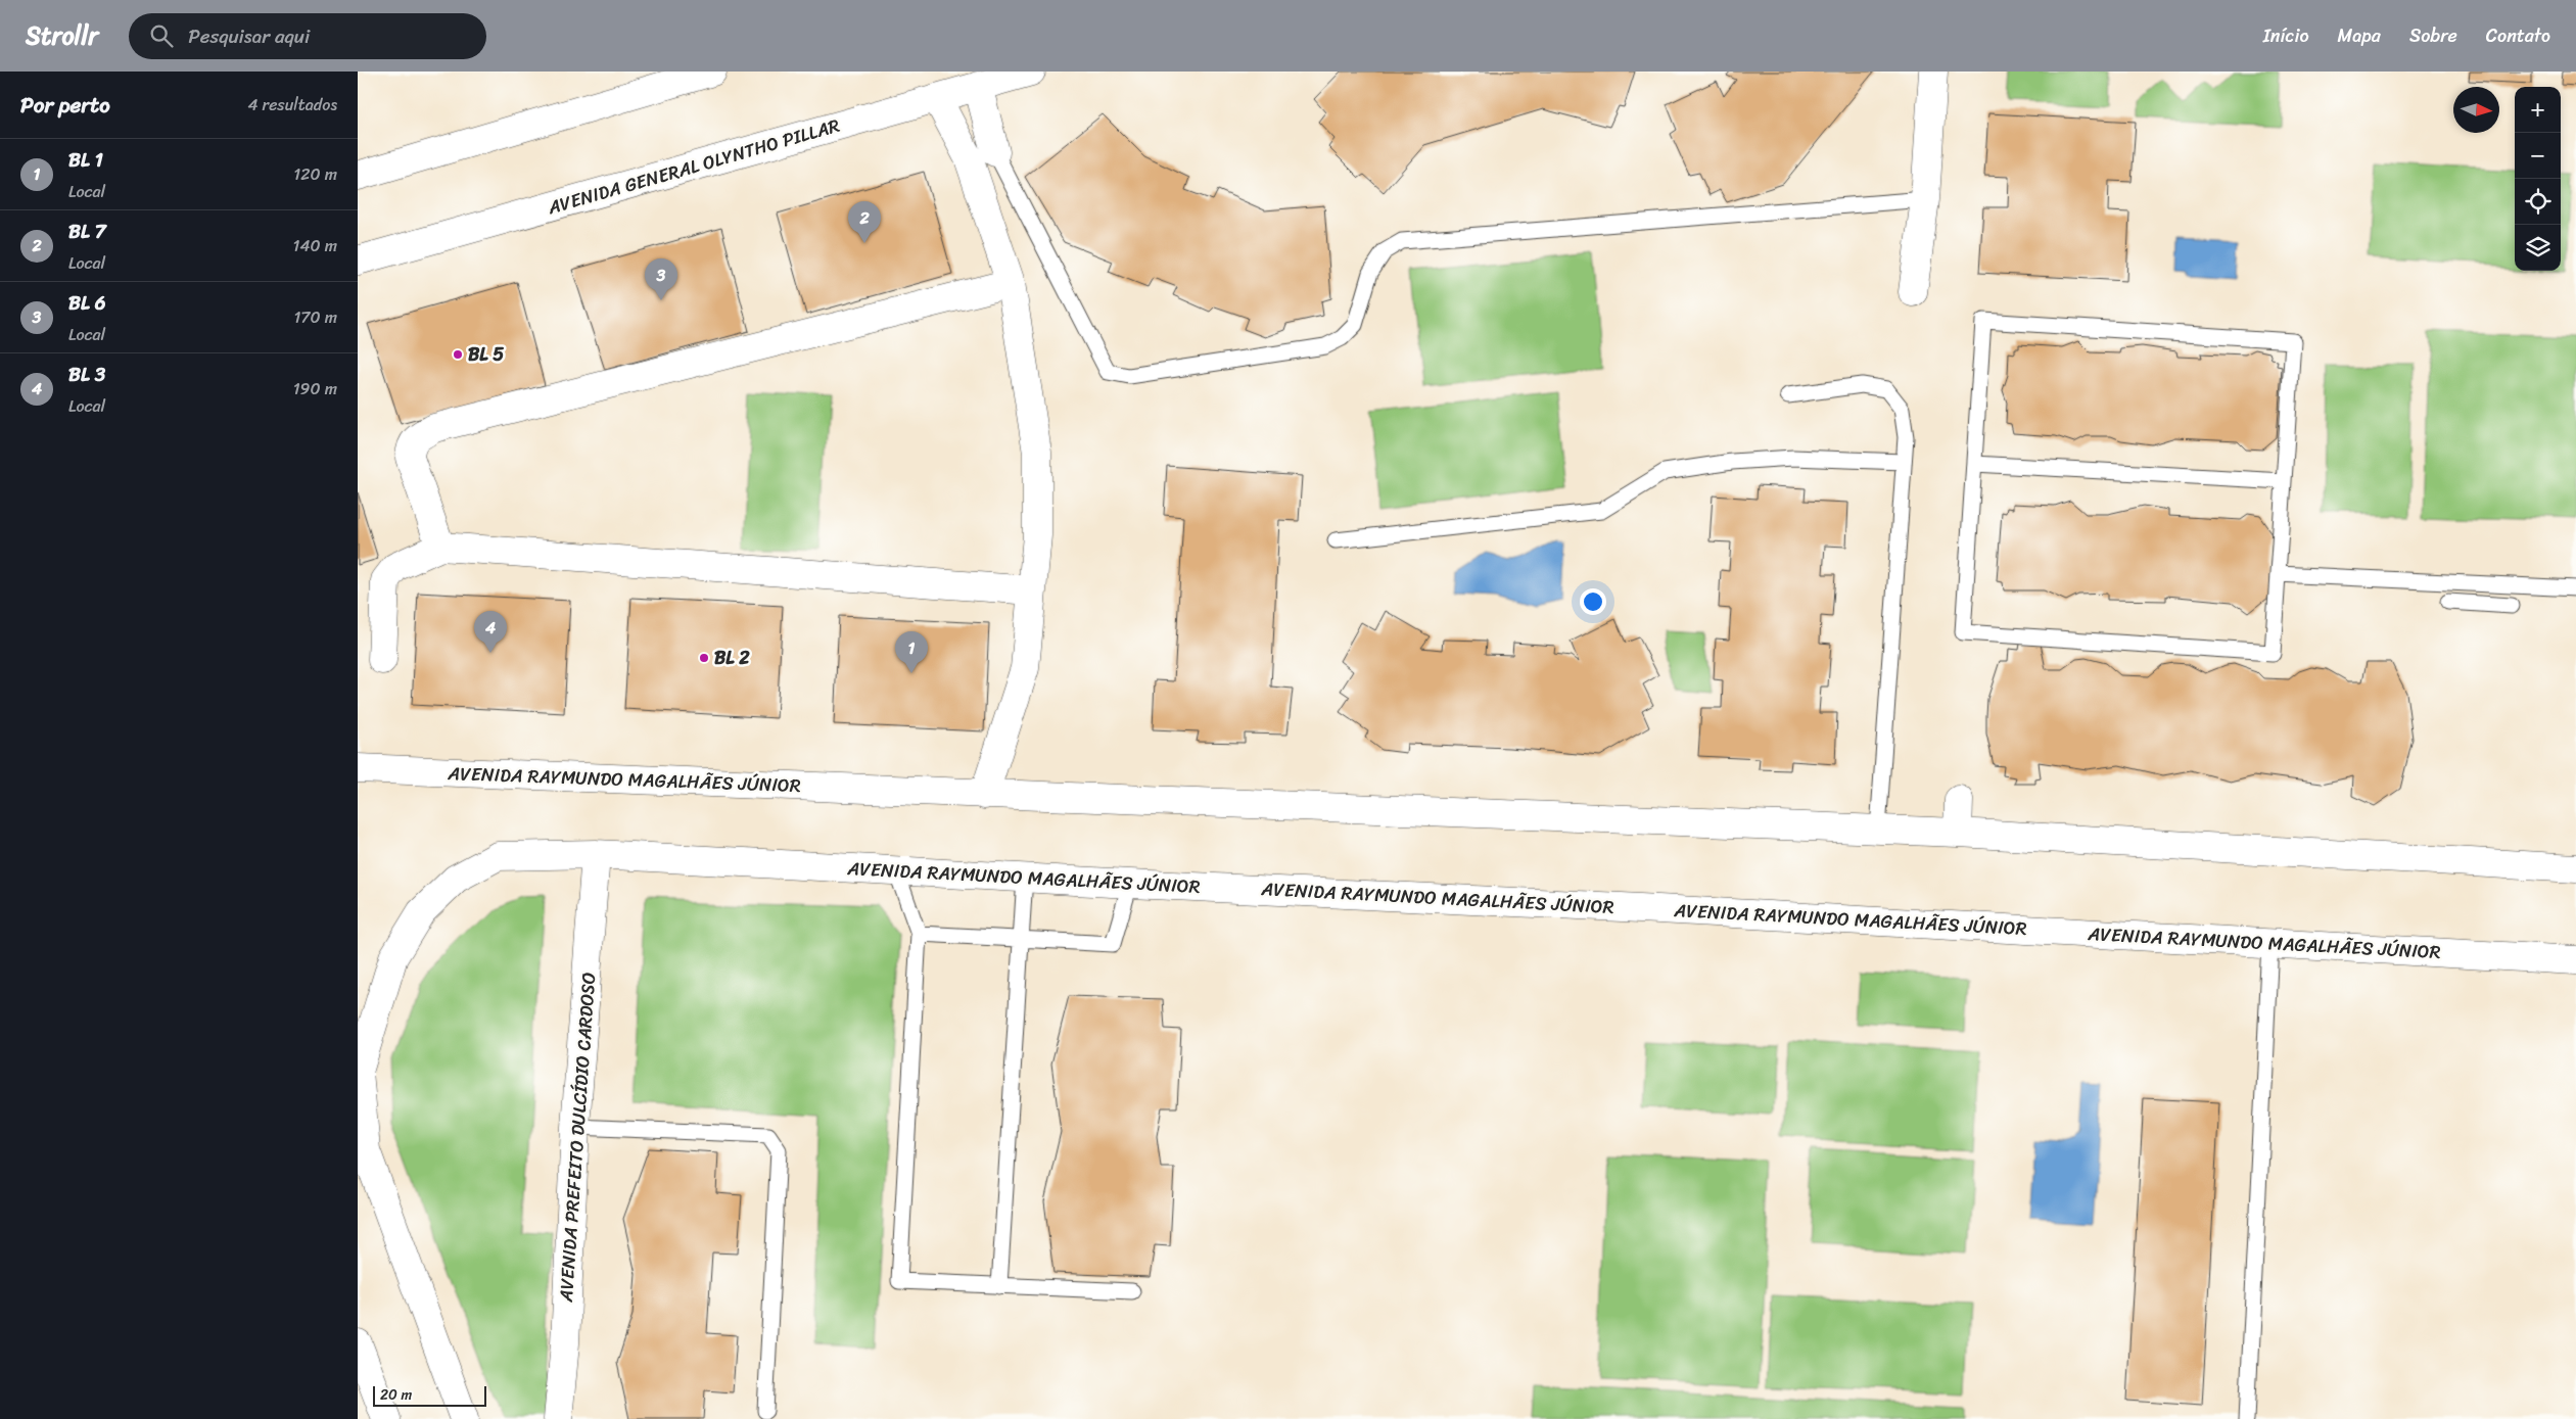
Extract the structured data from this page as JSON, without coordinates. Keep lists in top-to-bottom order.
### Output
{
  "streets": {
    "street": ["AVENIDA GENERAL OLYNTHO PILLAR", "AVENIDA RAYMUNDO MAGALHÃES JÚNIOR", "AVENIDA PREFEITO DULCÍDIO CARDOSO"]
  },
  "crossings": [
    ["AVENIDA RAYMUNDO MAGALHÃES JÚNIOR", "AVENIDA PREFEITO DULCÍDIO CARDOSO"]
  ],
  "places": ["BL 5", "BL 2"],
  "scale_bar": "20 m",
  "north": "right",
  "page": {
    "header": "Strollr",
    "search": "Pesquisar aqui",
    "nav": [
      "Início",
      "Mapa",
      "Sobre",
      "Contato"
    ],
    "heading": ["Por perto", "4 resultados"],
    "map_buttons": ["+", "−"],
    "list": [
      {
        "mark": "1",
        "name": "BL 1",
        "note": "Local",
        "value": "120 m"
      },
      {
        "mark": "2",
        "name": "BL 7",
        "note": "Local",
        "value": "140 m"
      },
      {
        "mark": "3",
        "name": "BL 6",
        "note": "Local",
        "value": "170 m"
      },
      {
        "mark": "4",
        "name": "BL 3",
        "note": "Local",
        "value": "190 m"
      }
    ],
    "pins": [
      "2",
      "3",
      "4",
      "1"
    ],
    "scale": "20 m"
  }
}
